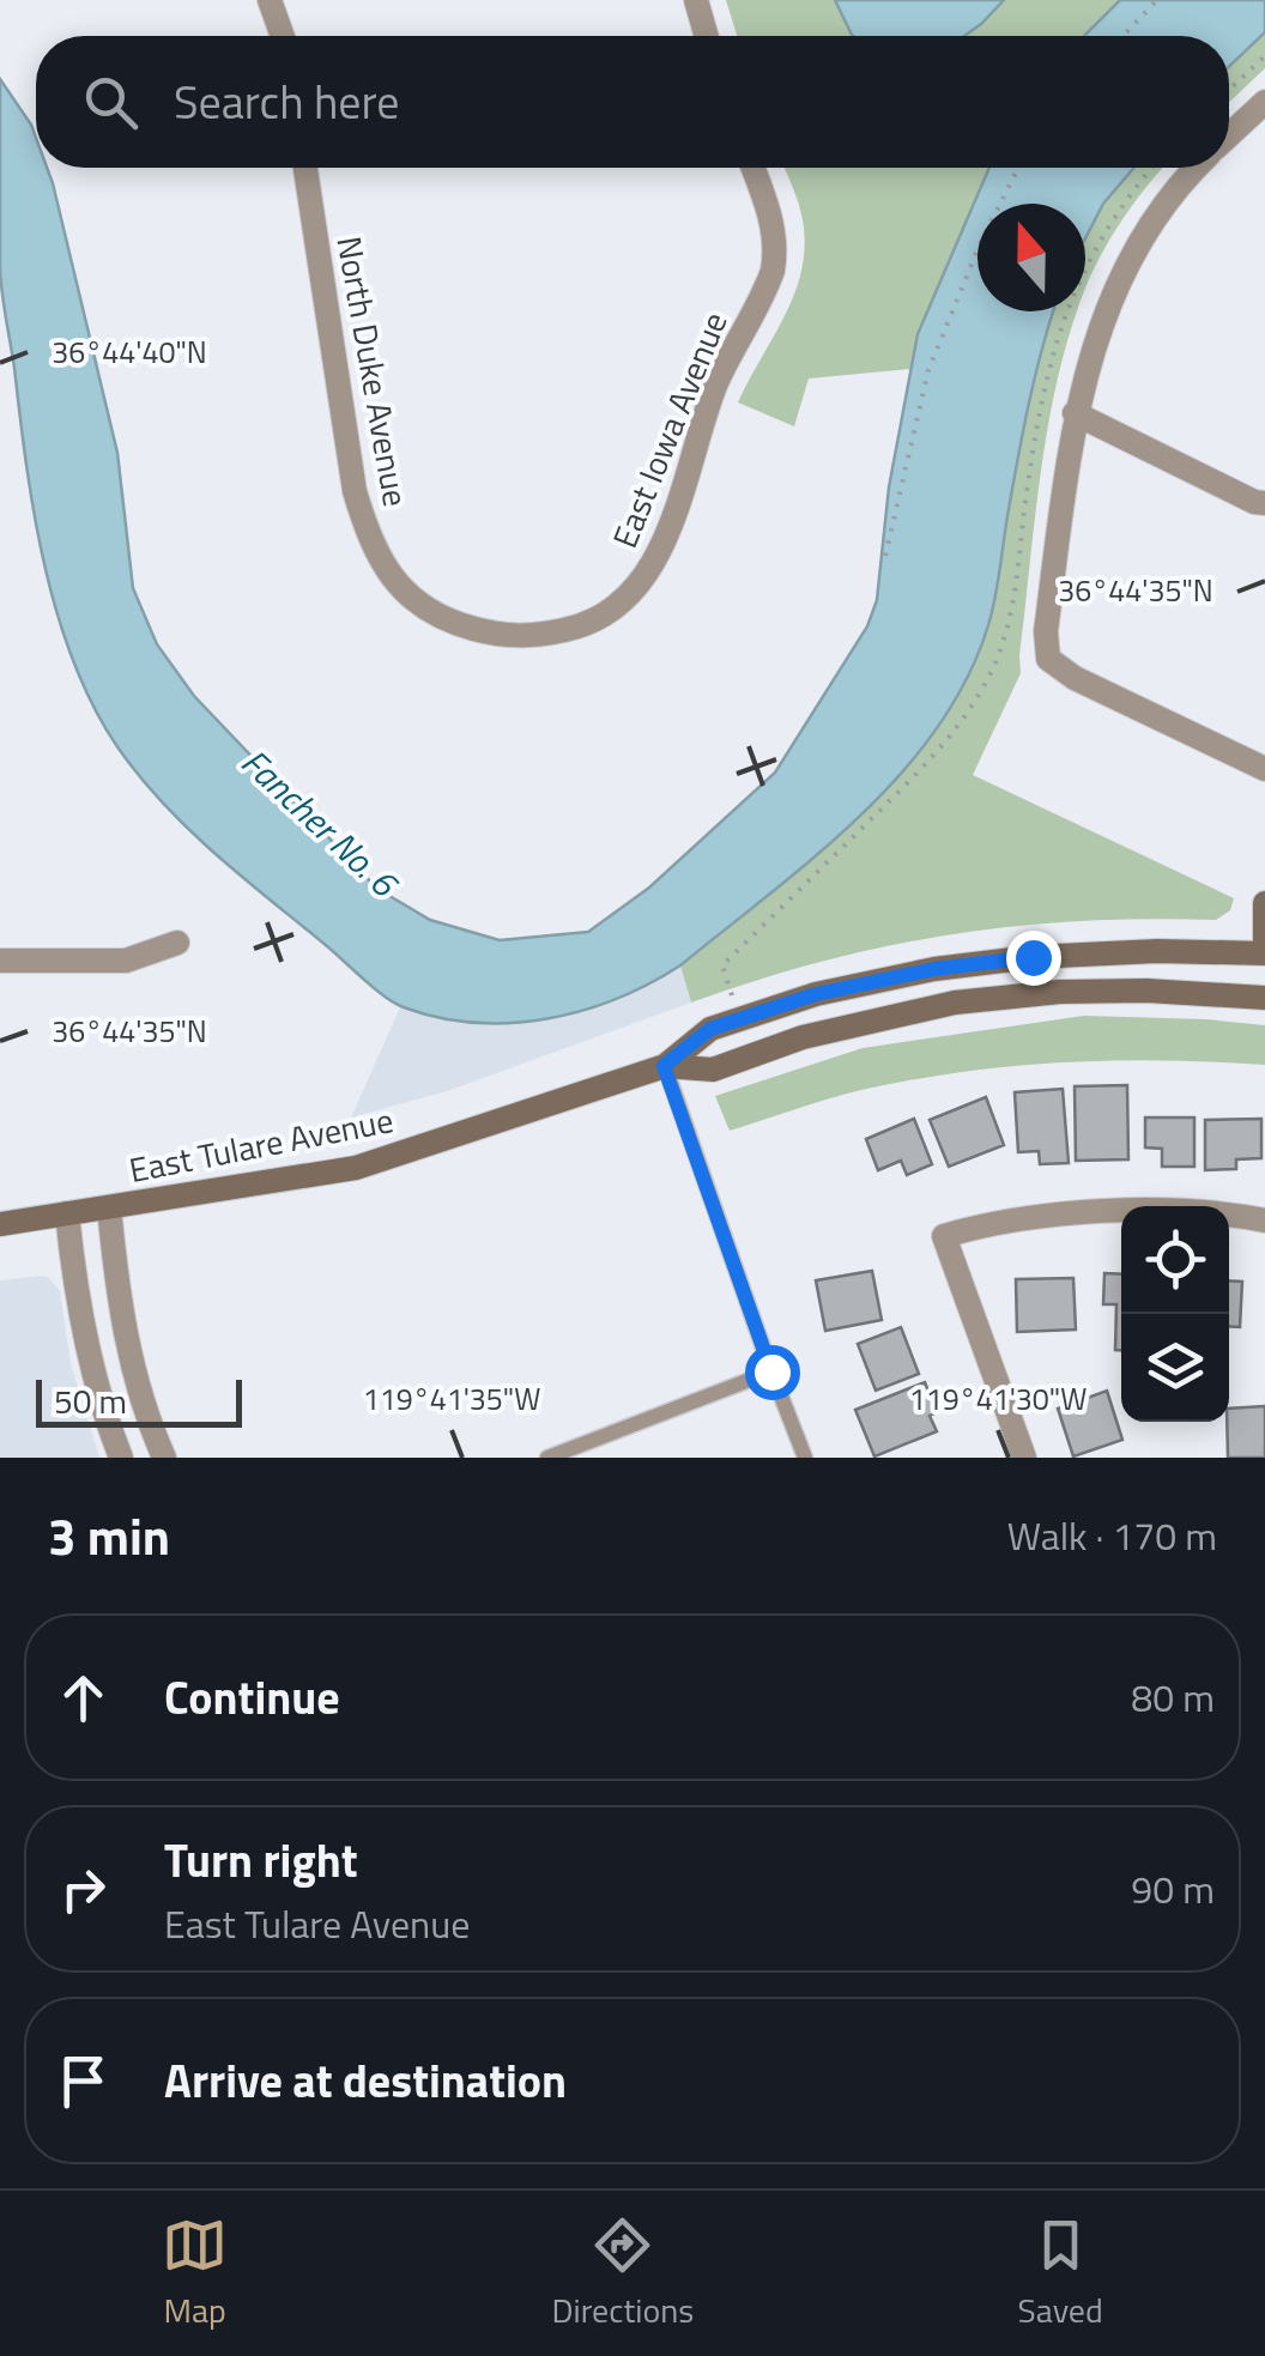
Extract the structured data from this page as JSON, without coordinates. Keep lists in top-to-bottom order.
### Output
{
  "streets": {
    "street": ["North Duke Avenue", "East Iowa Avenue", "East Tulare Avenue"]
  },
  "crossings": [
    ["North Duke Avenue", "East Iowa Avenue"]
  ],
  "water": ["Fancher No. 6"],
  "scale_bar": "50 m",
  "north": "top",
  "page": {
    "search": "Search here",
    "scale": "50 m",
    "heading": ["3 min", "Walk · 170 m"],
    "list": [
      ["Continue", "80 m"],
      ["Turn right", "East Tulare Avenue", "90 m"],
      "Arrive at destination"
    ],
    "nav": ["Map", "Directions", "Saved"]
  },
  "coordinates": [
    "36°44'40\"N",
    "36°44'35\"N",
    "119°41'35\"W",
    "119°41'30\"W"
  ]
}
